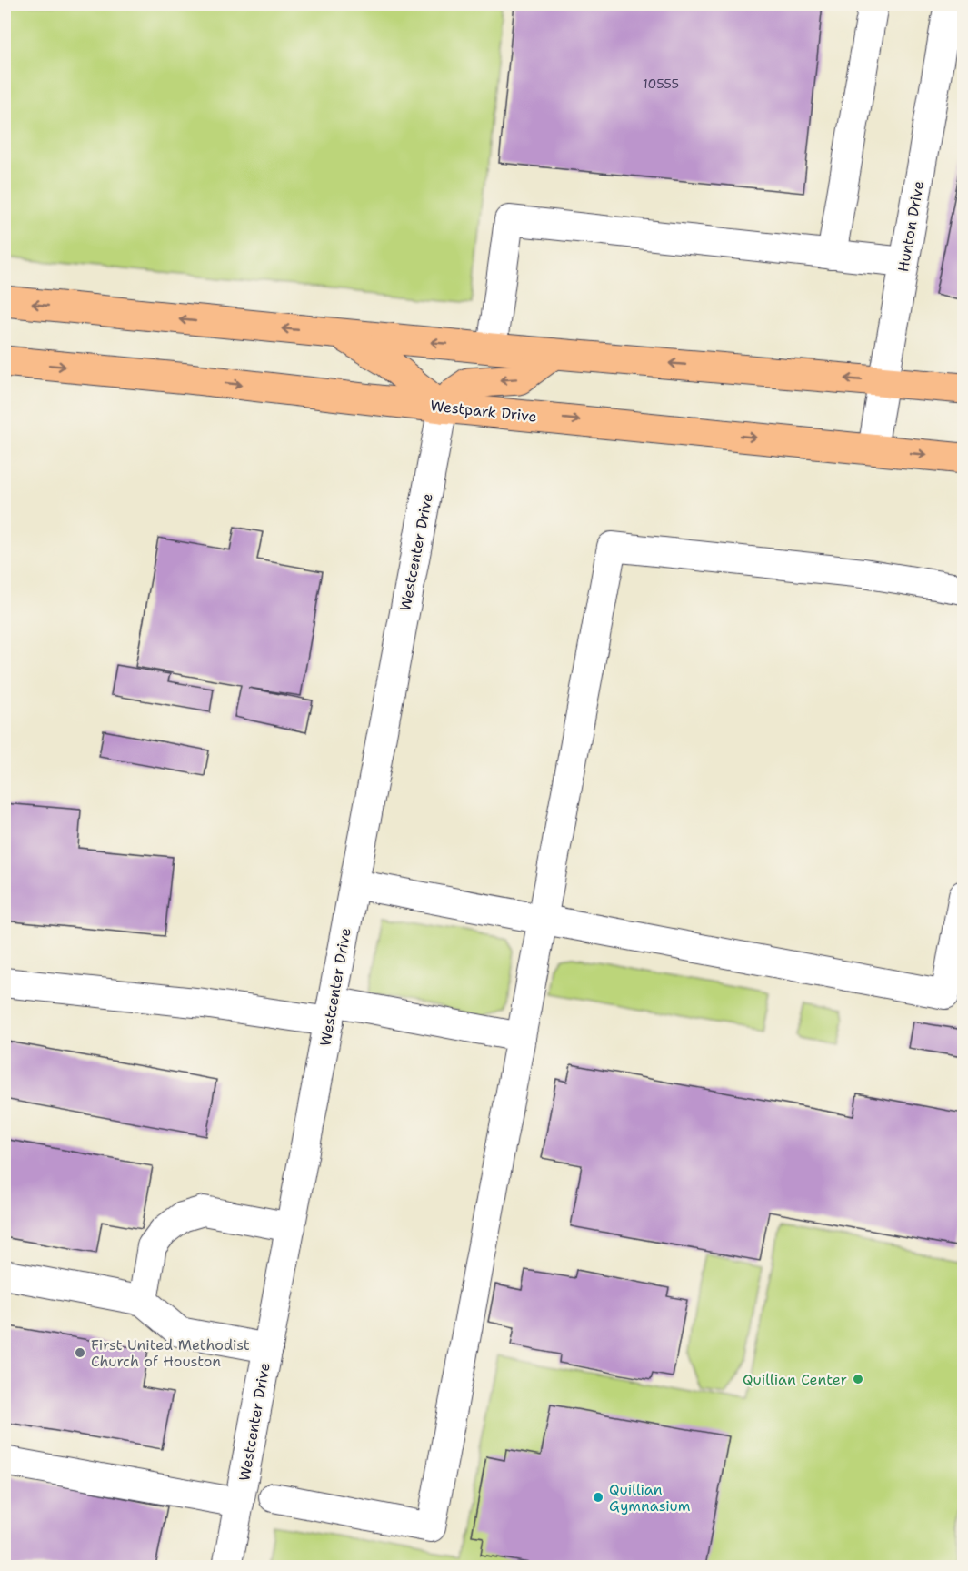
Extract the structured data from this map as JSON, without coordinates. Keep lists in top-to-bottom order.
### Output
{
  "streets": {
    "main road": ["Westpark Drive"],
    "street": ["Hunton Drive", "Westcenter Drive"]
  },
  "crossings": [
    ["Hunton Drive", "Westpark Drive"],
    ["Westpark Drive", "Westcenter Drive"]
  ],
  "places": ["First United Methodist Church of Houston", "Quillian Center", "Quillian Gymnasium"],
  "house_numbers": ["10555"]
}
